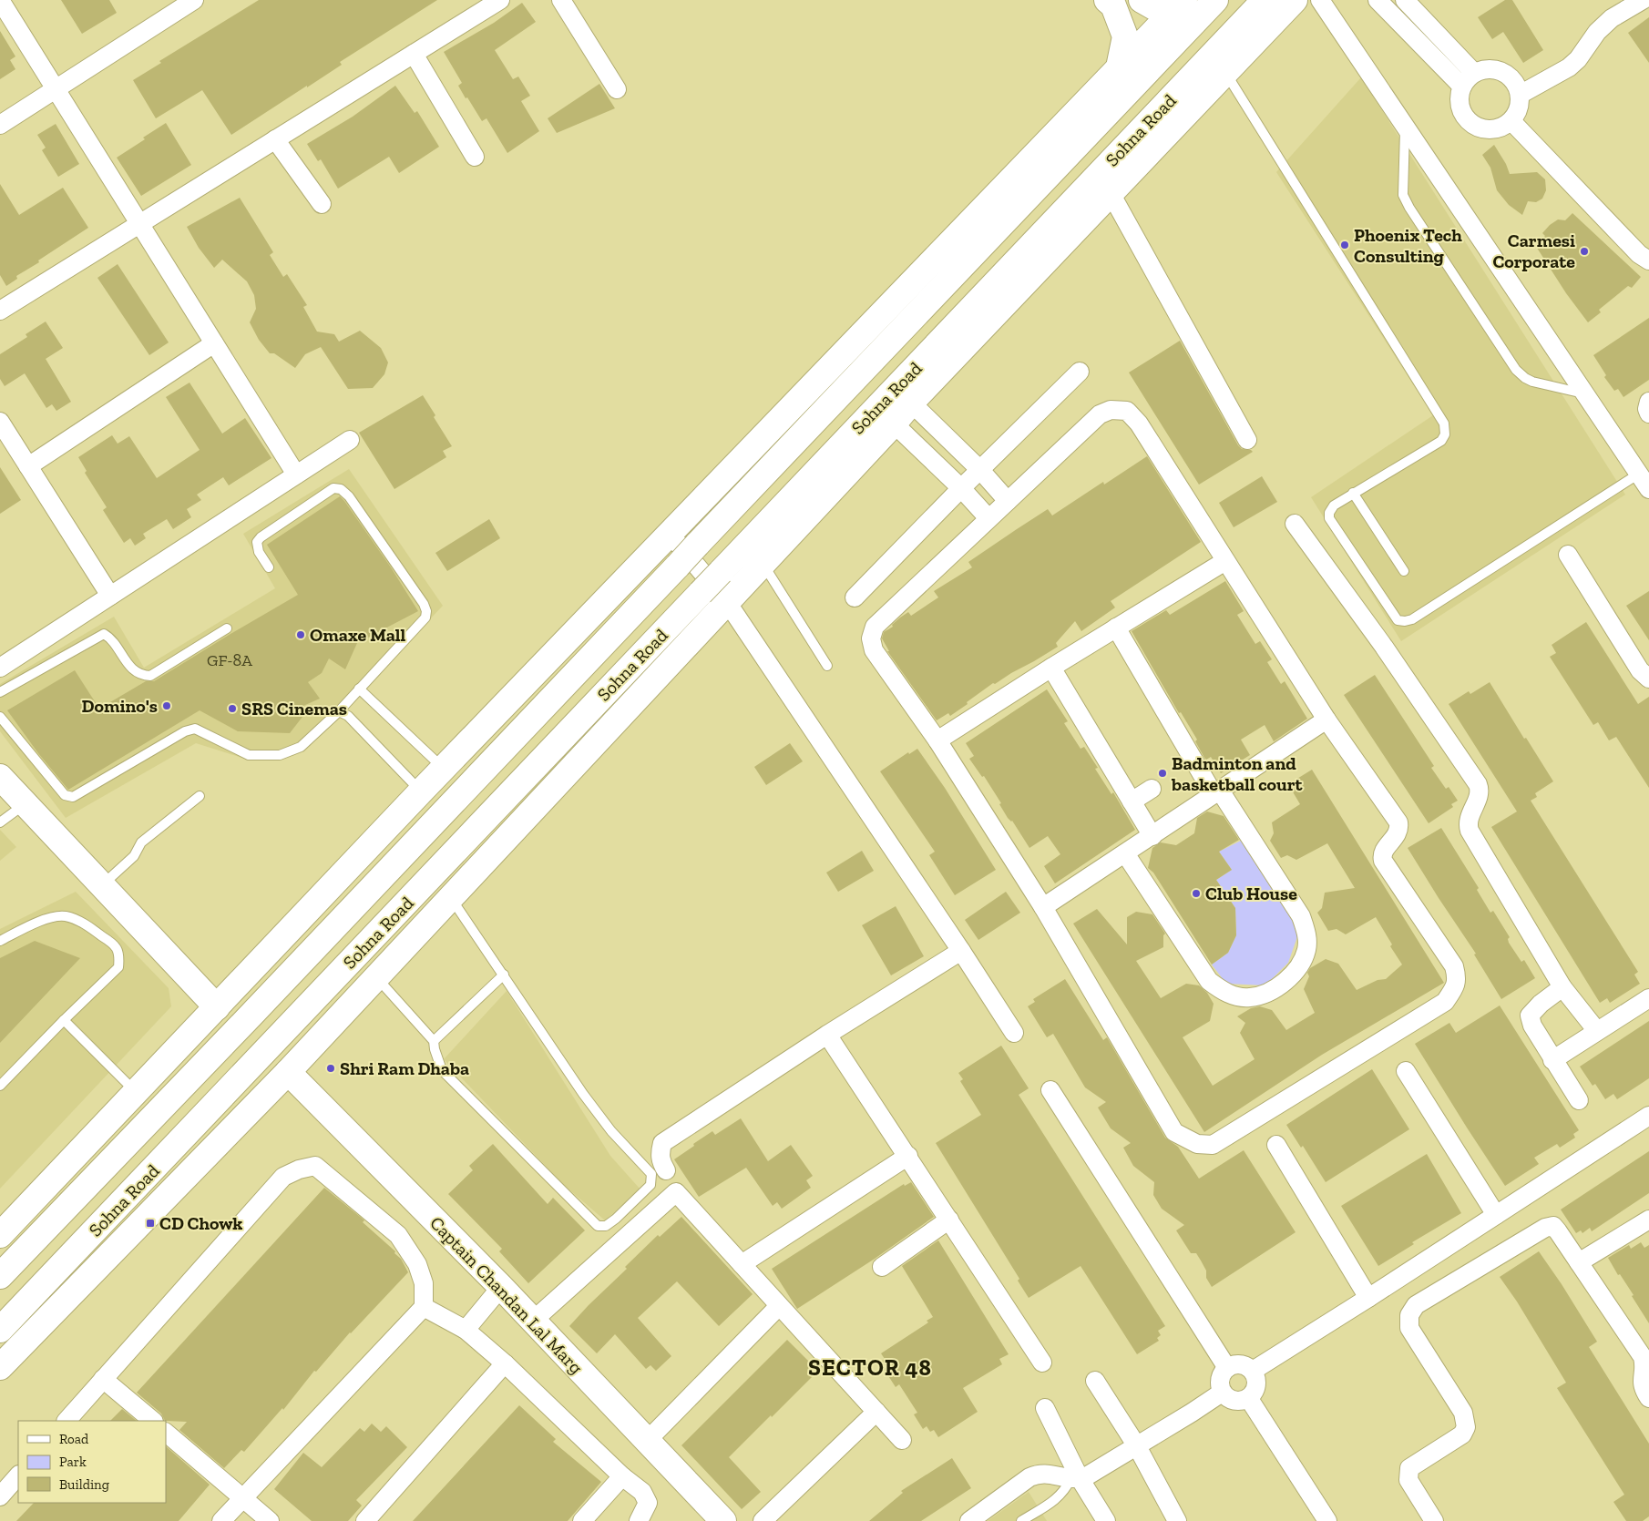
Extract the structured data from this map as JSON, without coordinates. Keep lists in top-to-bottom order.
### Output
{
  "streets": {
    "main road": ["Sohna Road", "Captain Chandan Lal Marg"]
  },
  "districts": ["SECTOR 48"],
  "places": {
    "other": [
      "Phoenix Tech Consulting",
      "Carmesi Corporate",
      "Omaxe Mall",
      "Domino's",
      "SRS Cinemas",
      "Badminton and basketball court",
      "Club House",
      "Shri Ram Dhaba"
    ],
    "transit": ["CD Chowk"]
  },
  "house_numbers": ["GF-8A"],
  "legend": ["Road", "Park", "Building"]
}
